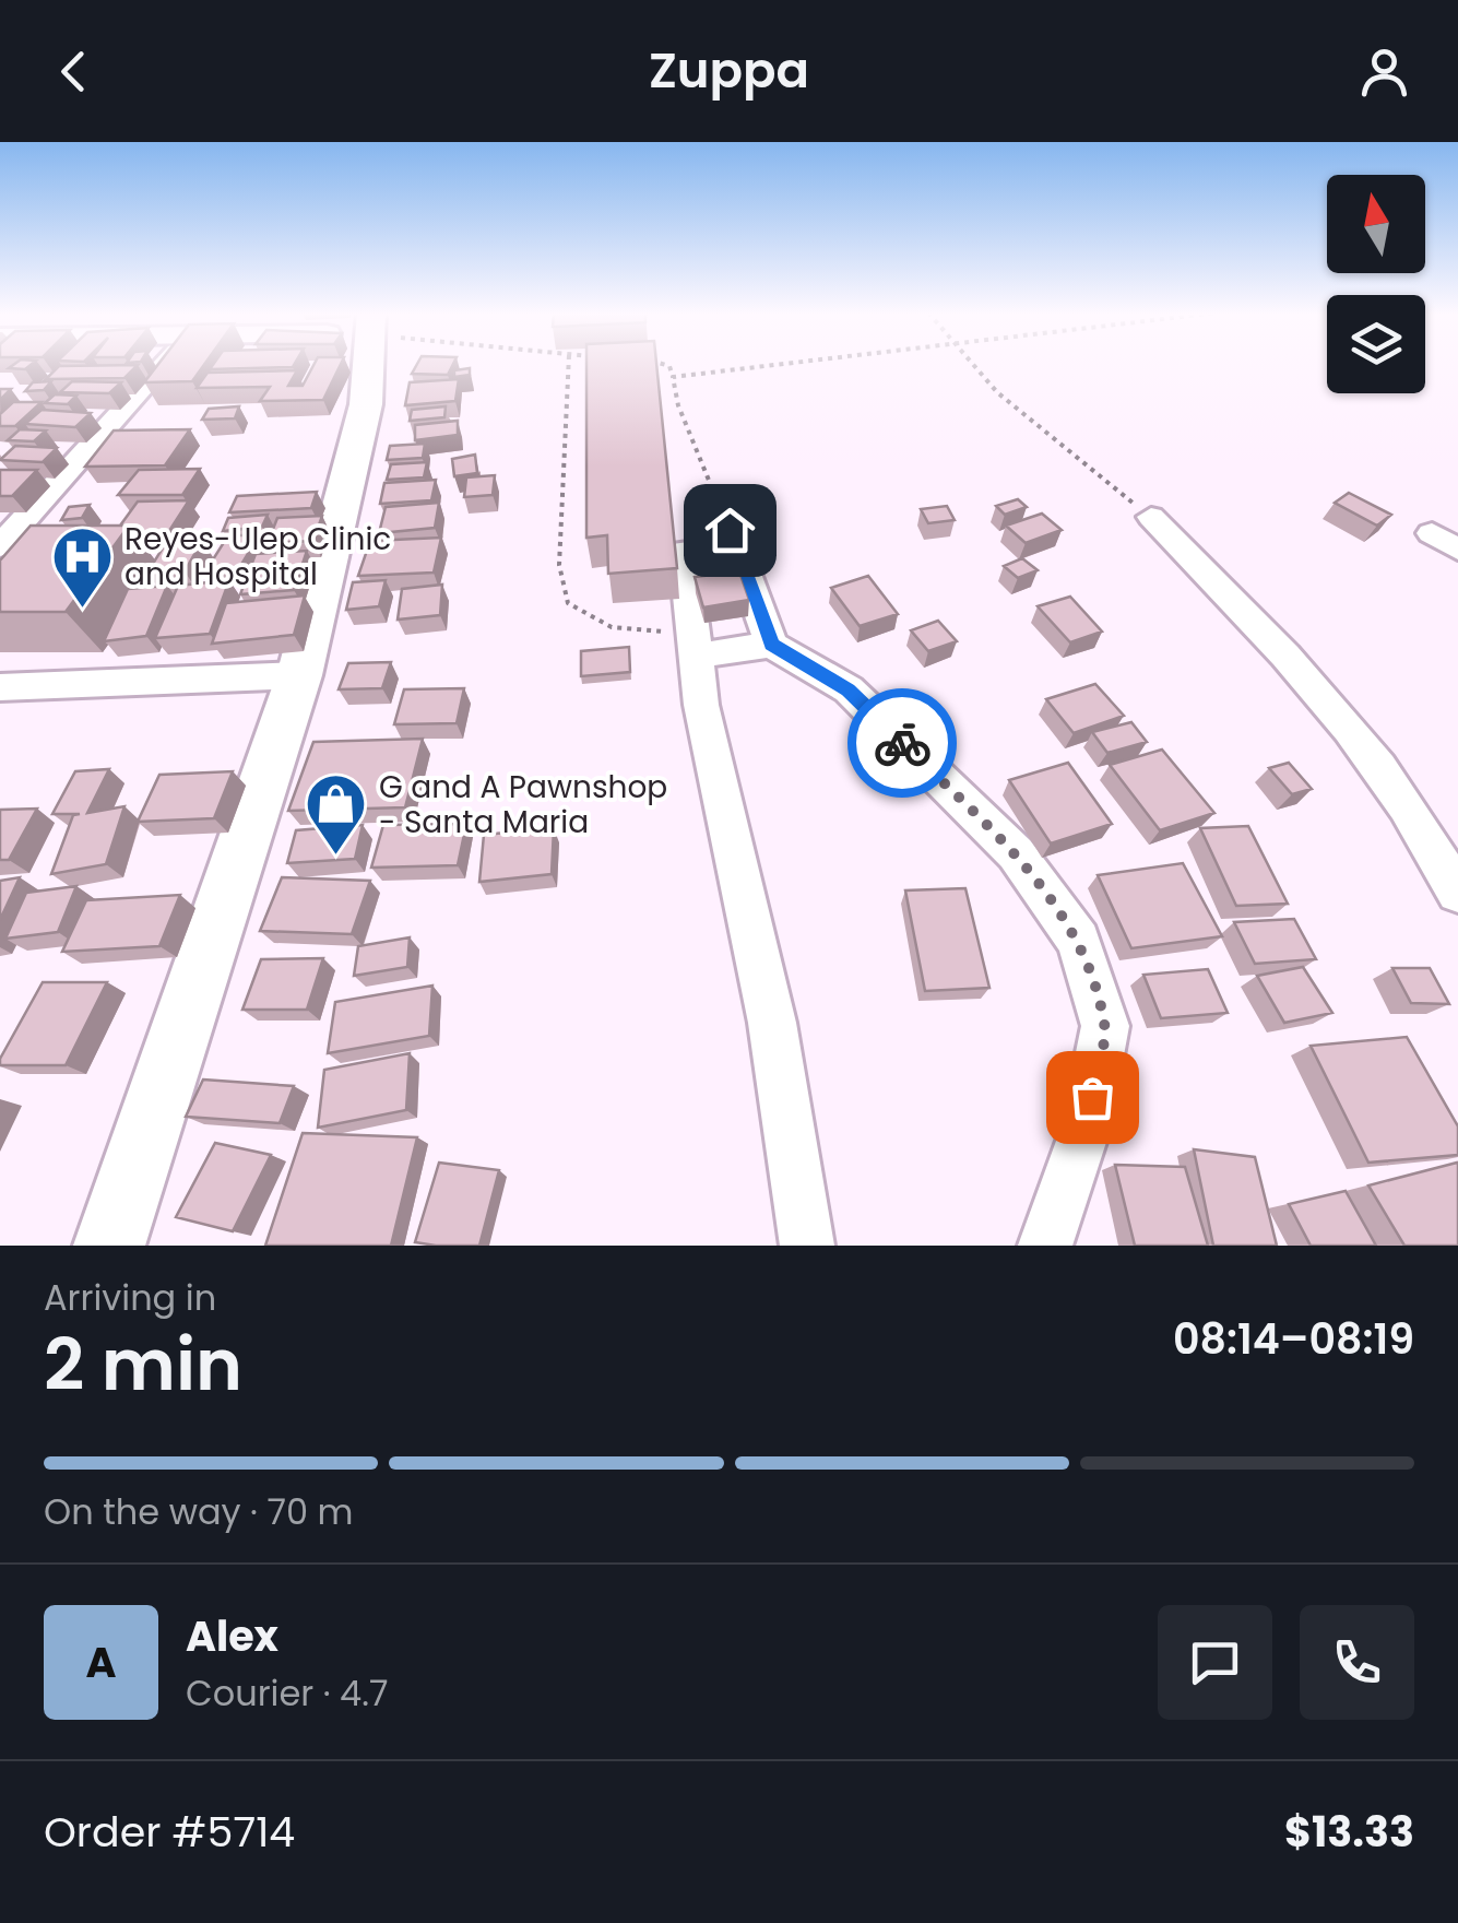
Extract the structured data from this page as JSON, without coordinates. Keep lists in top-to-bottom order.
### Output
{
  "places": {
    "hospital": ["Reyes-Ulep Clinic and Hospital"],
    "shop": ["G and A Pawnshop - Santa Maria"]
  },
  "north": "top",
  "page": {
    "header": "Zuppa",
    "heading": ["2 min", "Arriving in", "08:14–08:19"],
    "panel": [
      "Alex",
      "Courier · 4.7",
      "Order #5714",
      "$13.33"
    ],
    "bar": "On the way · 70 m",
    "round": "A"
  }
}
